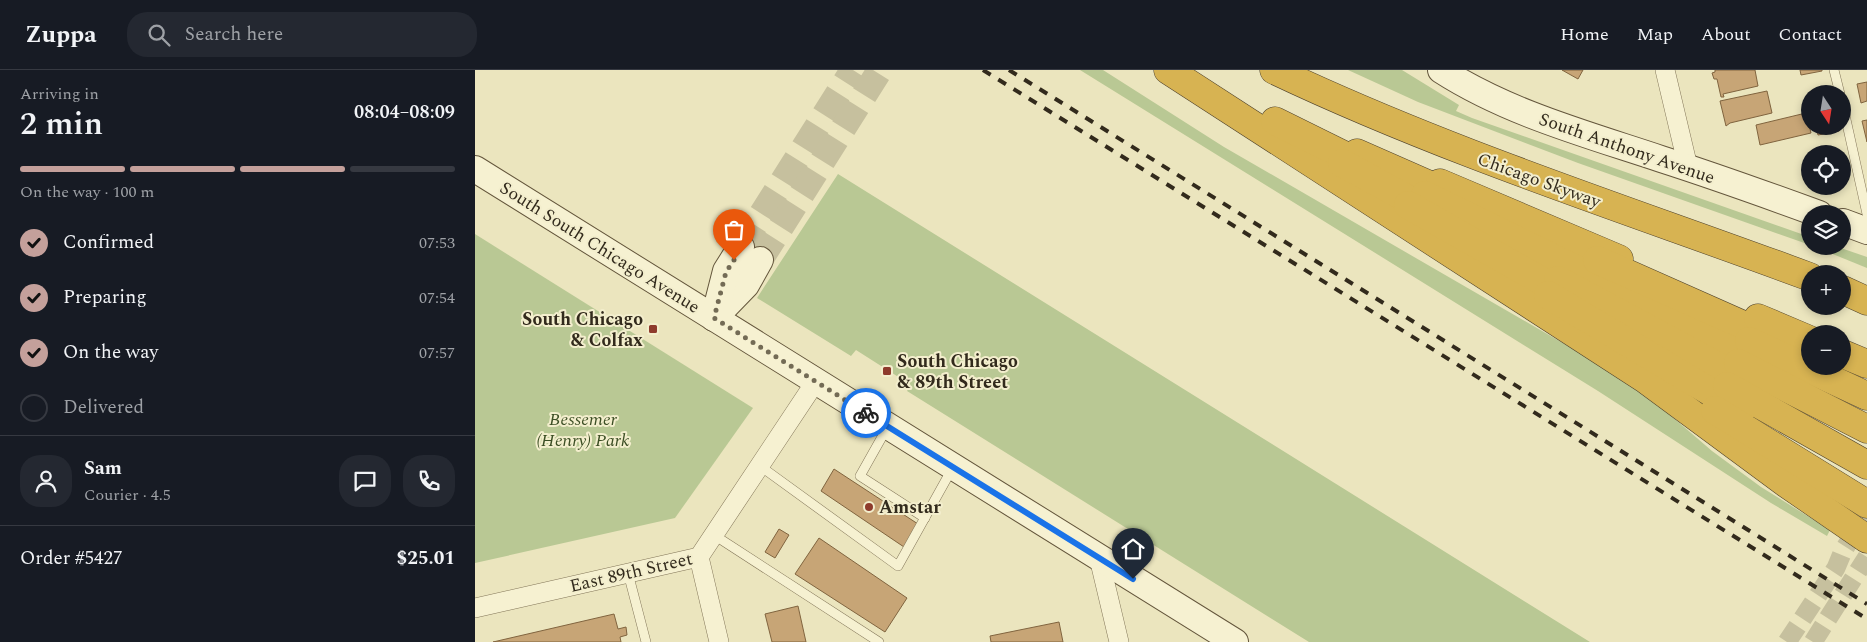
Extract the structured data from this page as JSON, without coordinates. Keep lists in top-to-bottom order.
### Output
{
  "streets": {
    "highway": ["Chicago Skyway"],
    "main road": ["South Anthony Avenue", "South South Chicago Avenue"],
    "street": ["East 89th Street"]
  },
  "crossings": [
    ["South South Chicago Avenue", "East 89th Street"]
  ],
  "parks": ["Bessemer (Henry) Park"],
  "places": {
    "transit": ["South Chicago & Colfax", "South Chicago & 89th Street"],
    "other": ["Amstar"]
  },
  "north": "bottom",
  "page": {
    "header": "Zuppa",
    "search": "Search here",
    "nav": [
      "Home",
      "Map",
      "About",
      "Contact"
    ],
    "heading": ["2 min", "Arriving in", "08:04–08:09"],
    "panel": [
      "Sam",
      "Courier · 4.5",
      "Order #5427",
      "$25.01"
    ],
    "map_buttons": ["+", "−"],
    "bar": "On the way · 100 m",
    "list": [
      ["Confirmed", "07:53"],
      ["Preparing", "07:54"],
      ["On the way", "07:57"],
      "Delivered"
    ]
  }
}
